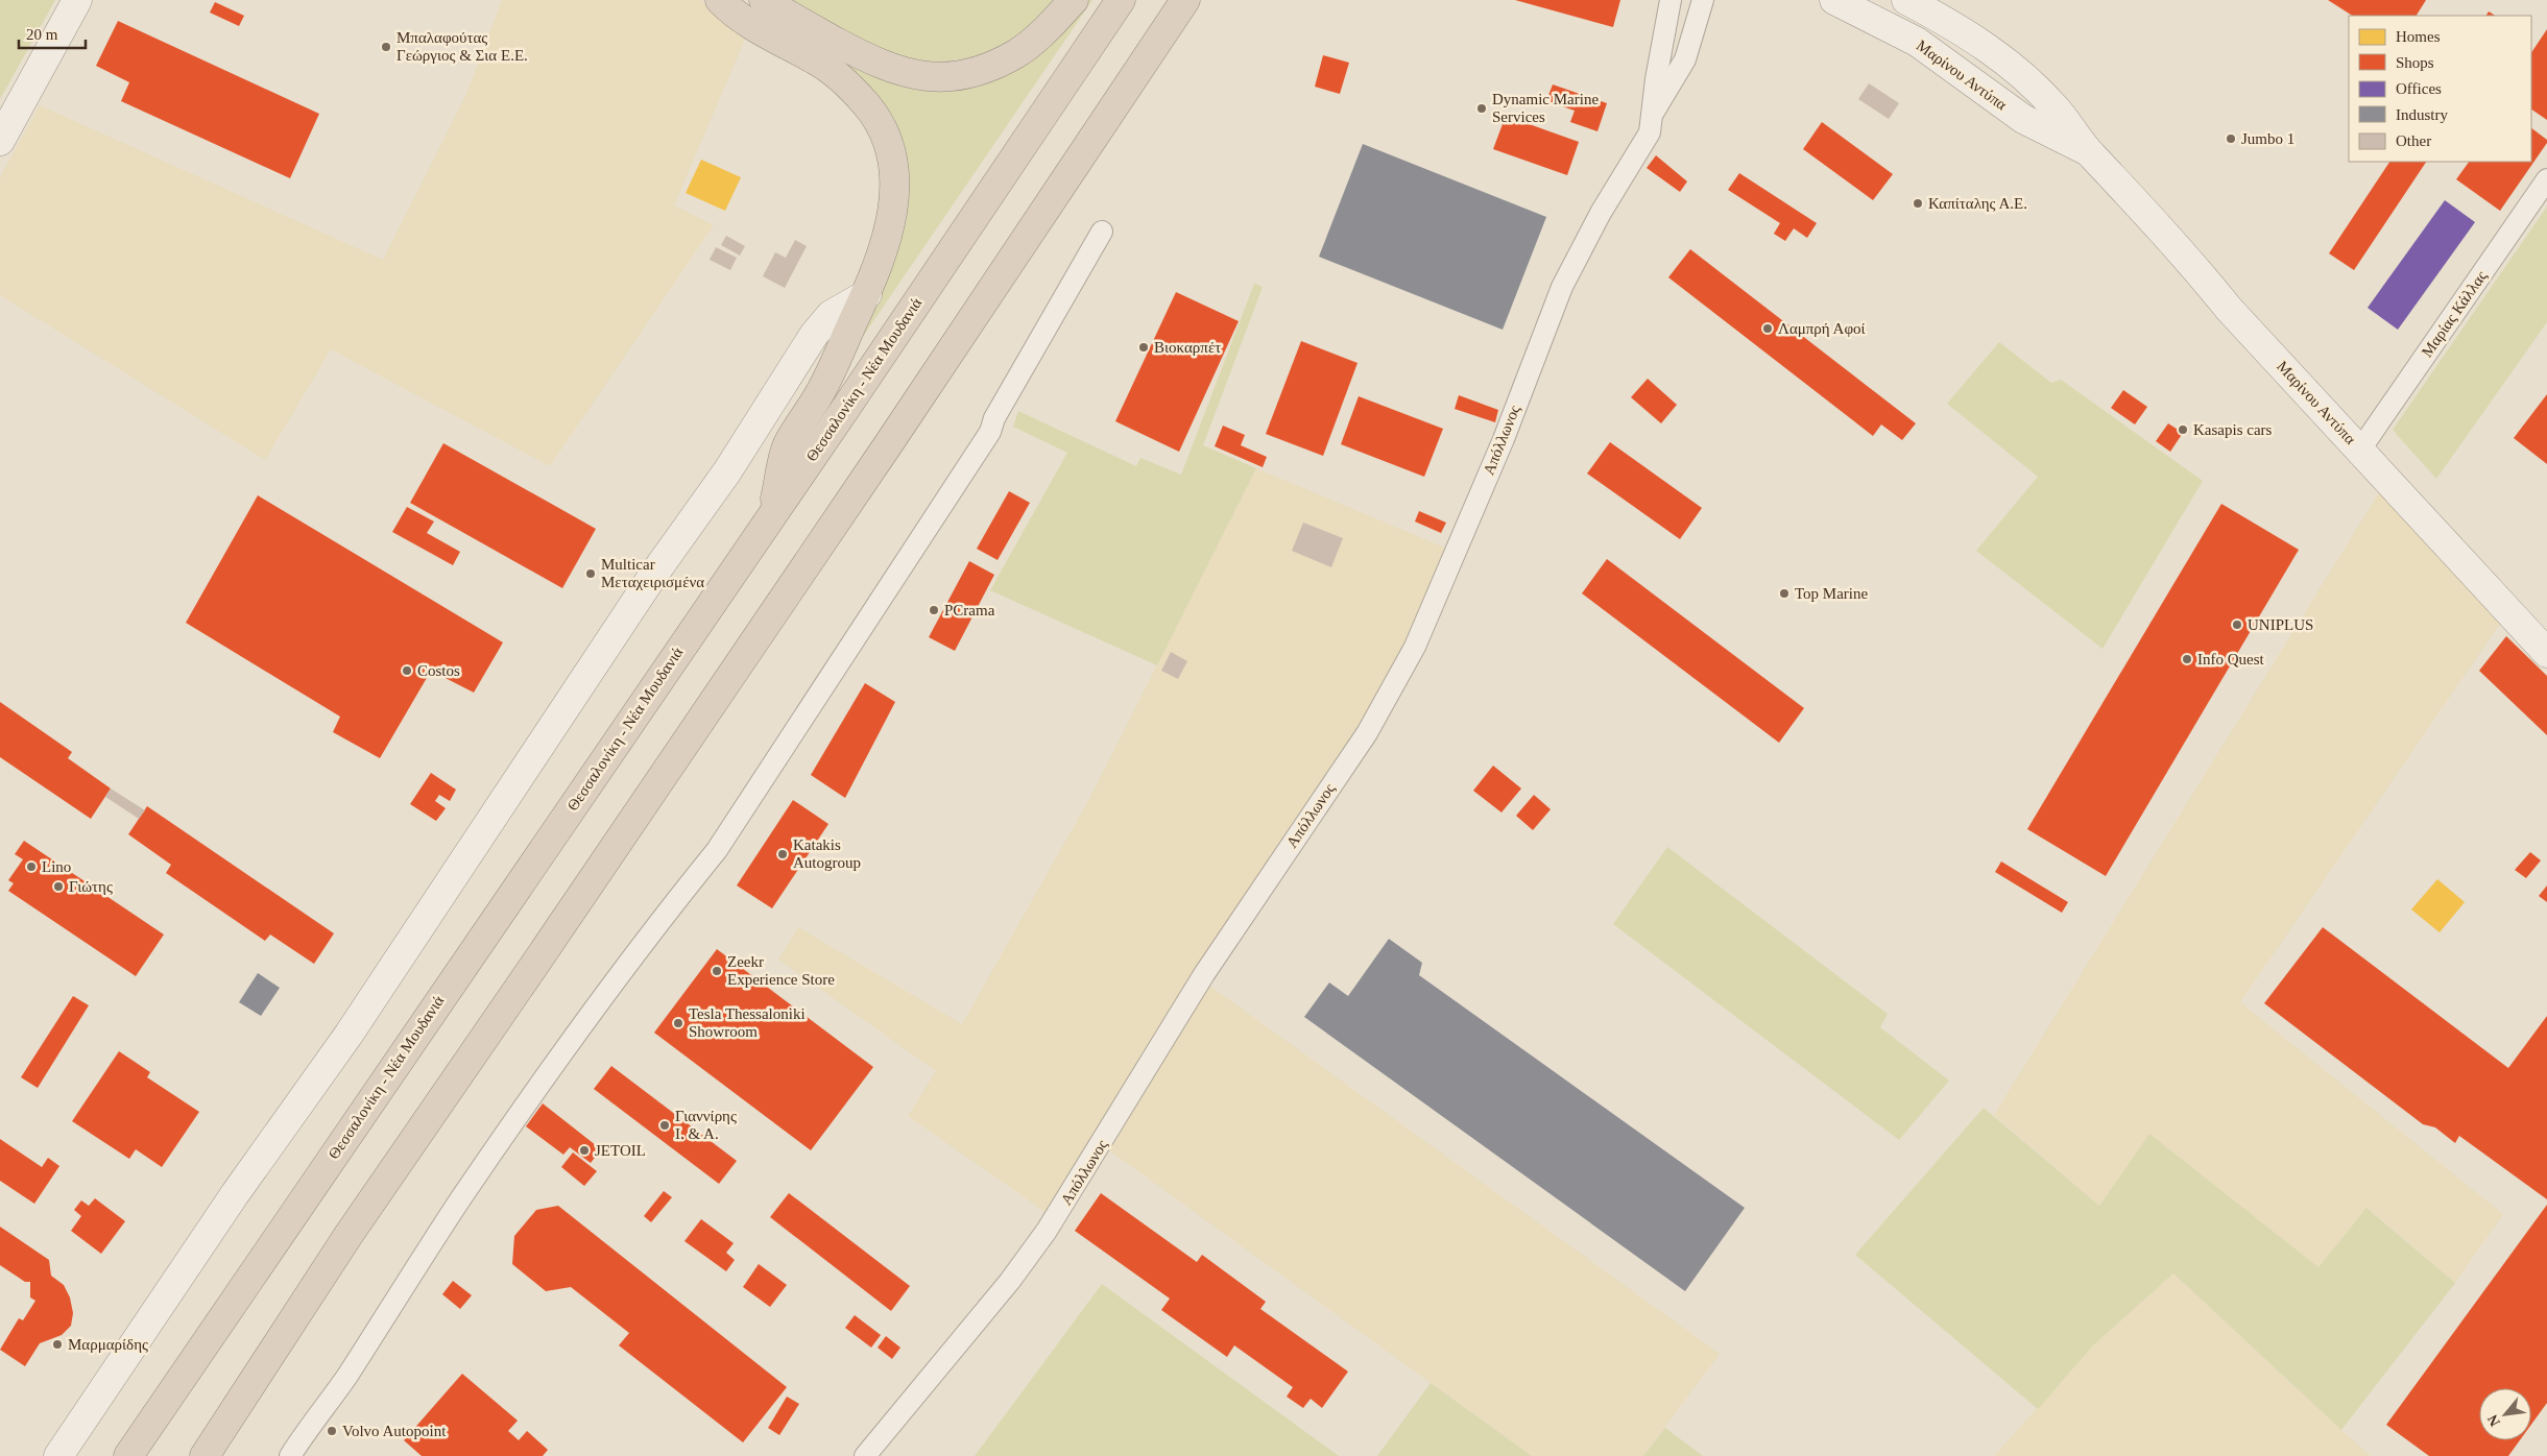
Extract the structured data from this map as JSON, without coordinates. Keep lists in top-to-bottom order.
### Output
{
  "streets": {
    "highway": ["Θεσσαλονίκη - Νέα Μουδανιά"],
    "street": ["Μαρίνου Αντύπα", "Μαρίας Κάλλας", "Απόλλωνος"]
  },
  "crossings": [
    ["Μαρίνου Αντύπα", "Μαρίας Κάλλας"]
  ],
  "places": [
    "Μπαλαφούτας Γεώργιος & Σια Ε.Ε.",
    "Dynamic Marine Services",
    "Jumbo 1",
    "Καπίταλης Α.Ε.",
    "Λαμπρή Αφοί",
    "Βιοκαρπέτ",
    "Kasapis cars",
    "Multicar Μεταχειρισμένα",
    "Top Marine",
    "PCrama",
    "UNIPLUS",
    "Info Quest",
    "Costos",
    "Katakis Autogroup",
    "Lino",
    "Γιώτης",
    "Zeekr Experience Store",
    "Tesla Thessaloniki Showroom",
    "Γιαννίρης Ι. & Α.",
    "JETOIL",
    "Μαρμαρίδης",
    "Volvo Autopoint"
  ],
  "legend": [
    "Homes",
    "Shops",
    "Offices",
    "Industry",
    "Other"
  ],
  "scale_bar": "20 m",
  "north": "bottom left"
}
